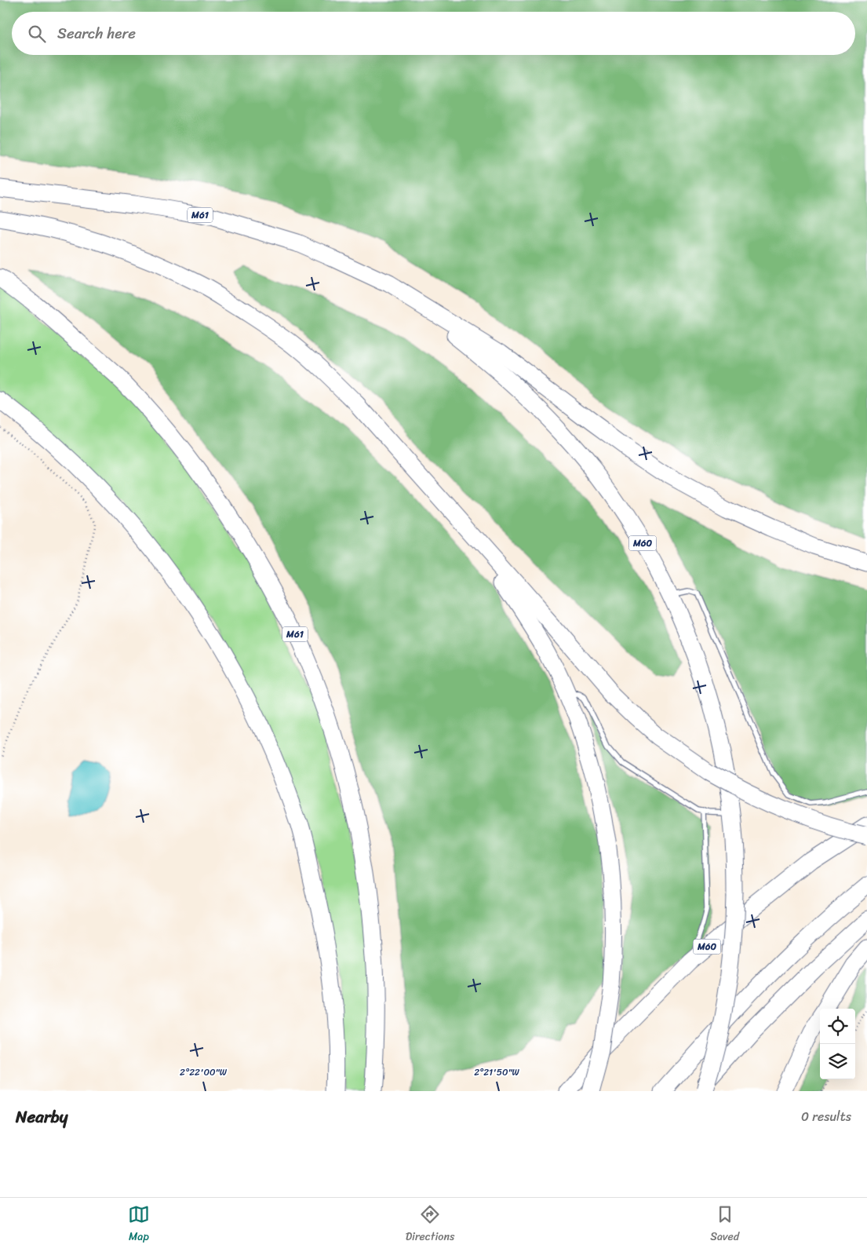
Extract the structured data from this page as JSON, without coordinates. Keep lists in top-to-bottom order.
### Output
{
  "streets": {
    "highway": ["M61", "M60"]
  },
  "crossings": [
    ["M61", "M60"]
  ],
  "page": {
    "search": "Search here",
    "heading": ["Nearby", "0 results"],
    "nav": ["Map", "Directions", "Saved"]
  },
  "coordinates": ["2°22'00\"W", "2°21'50\"W"]
}
